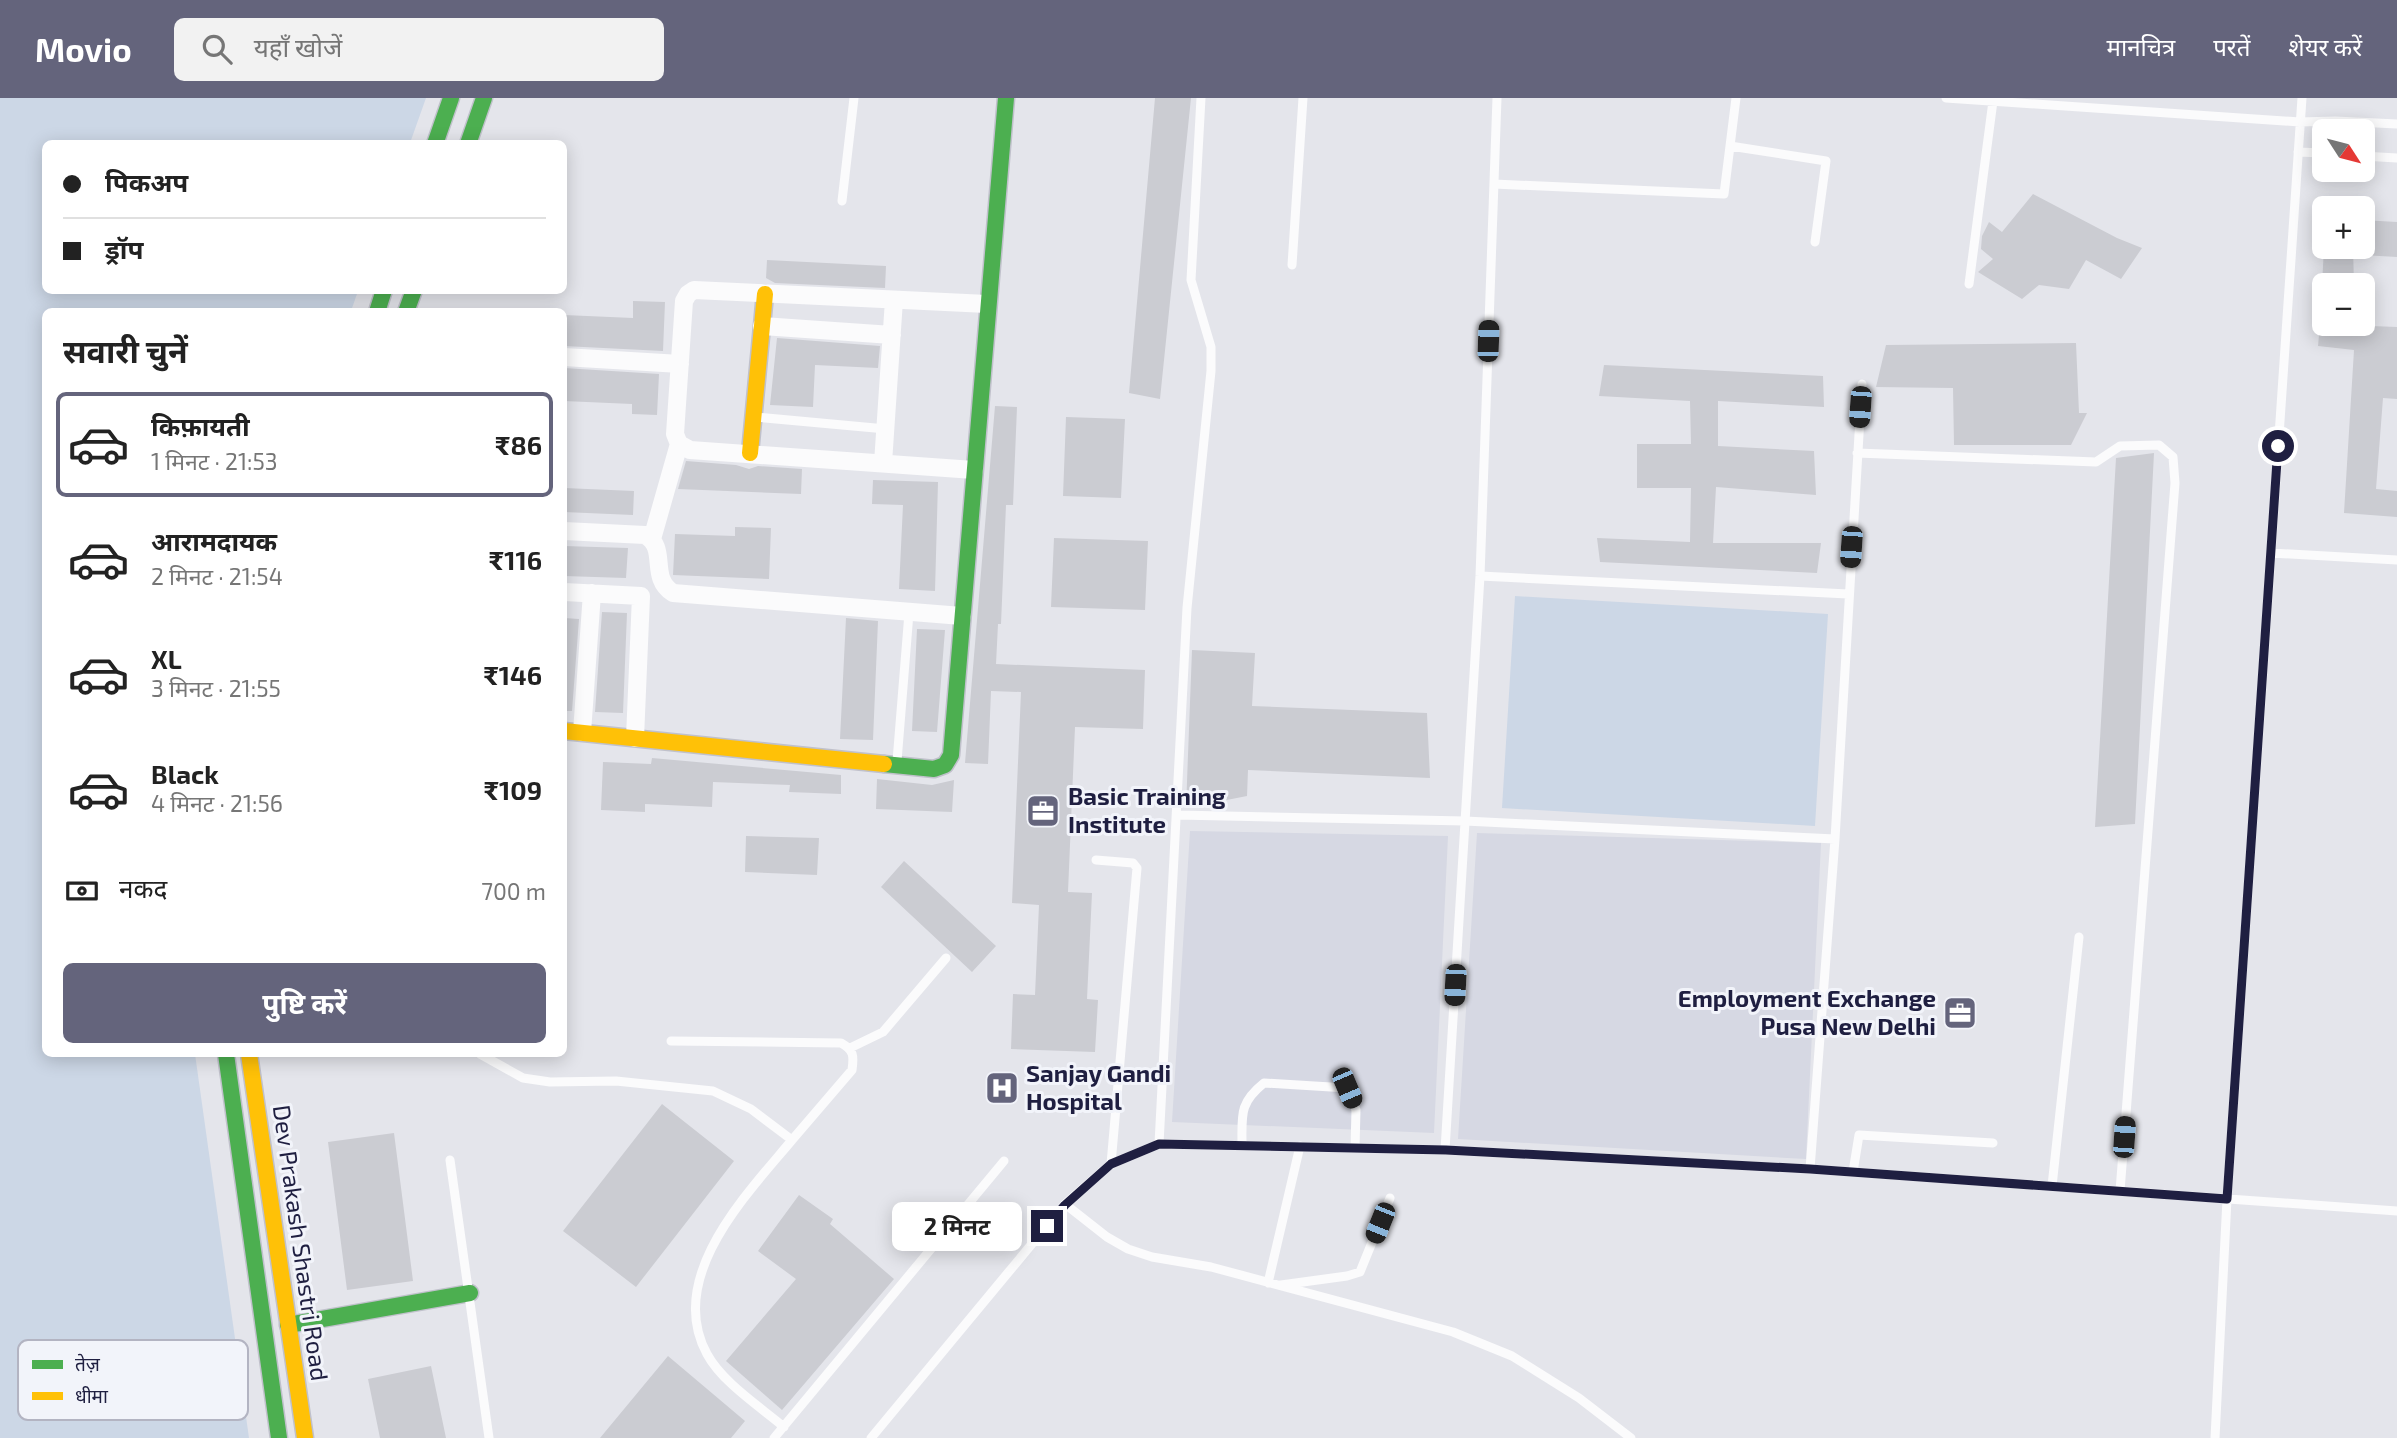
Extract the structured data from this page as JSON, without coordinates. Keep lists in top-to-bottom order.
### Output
{
  "streets": {
    "street": ["Dev Prakash Shastri Road"]
  },
  "places": {
    "office": ["Basic Training Institute", "Employment Exchange Pusa New Delhi"],
    "hospital": ["Sanjay Gandi Hospital"]
  },
  "legend": ["तेज़", "धीमा"],
  "north": "bottom right",
  "page": {
    "header": "Movio",
    "search": "यहाँ खोजें",
    "nav": ["मानचित्र", "परतें", "शेयर करें"],
    "map_buttons": ["+", "−"],
    "banner": ["पिकअप", "ड्रॉप"],
    "heading": "सवारी चुनें",
    "list": [
      {
        "name": "किफ़ायती",
        "note": "1 मिनट · 21:53",
        "value": "₹86"
      },
      {
        "name": "आरामदायक",
        "note": "2 मिनट · 21:54",
        "value": "₹116"
      },
      {
        "name": "XL",
        "note": "3 मिनट · 21:55",
        "value": "₹146"
      },
      {
        "name": "Black",
        "note": "4 मिनट · 21:56",
        "value": "₹109"
      }
    ],
    "pay": ["नकद", "700 m"],
    "buttons": "पुष्टि करें",
    "bubble": "2 मिनट"
  }
}
